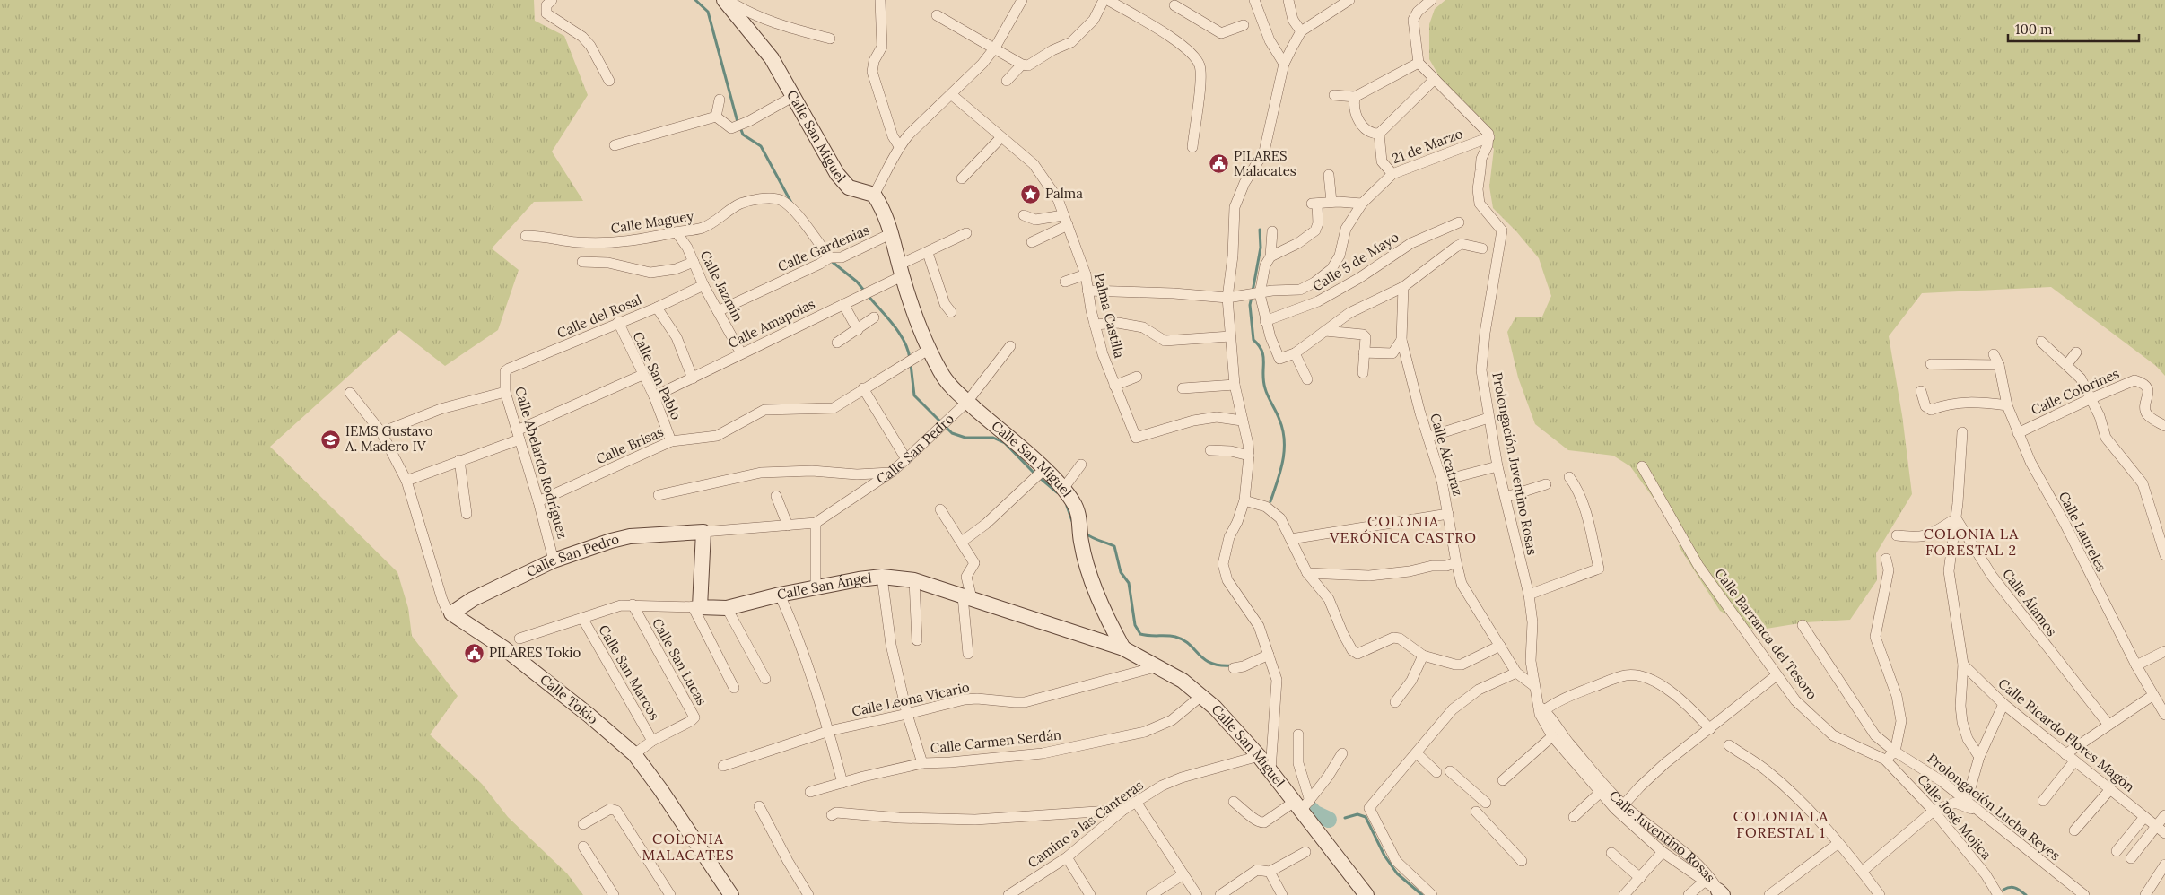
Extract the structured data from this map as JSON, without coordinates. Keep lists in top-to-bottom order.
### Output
{
  "streets": {
    "street": [
      "Calle San Miguel",
      "21 de Marzo",
      "Calle Maguey",
      "Calle Gardenias",
      "Calle 5 de Mayo",
      "Calle Jazmín",
      "Palma Castilla",
      "Calle del Rosal",
      "Calle Amapolas",
      "Calle San Pablo",
      "Calle Colorines",
      "Calle Brisas",
      "Calle San Pedro",
      "Calle Alcatraz",
      "Calle Abelardo Rodríguez",
      "Prolongación Juventino Rosas",
      "Calle Laureles",
      "Calle San Ángel",
      "Calle Álamos",
      "Calle Barranca del Tesoro",
      "Calle San Lucas",
      "Calle San Marcos",
      "Calle Tokio",
      "Calle Leona Vicario",
      "Calle Ricardo Flores Magón",
      "Calle Carmen Serdán",
      "Prolongación Lucha Reyes",
      "Calle José Mojica",
      "Camino a las Canteras",
      "Calle Juventino Rosas"
    ]
  },
  "crossings": [
    ["Calle San Miguel", "Calle Gardenias"],
    ["Calle San Miguel", "Calle Amapolas"],
    ["Calle San Miguel", "Calle Brisas"],
    ["Calle San Miguel", "Calle San Pedro"],
    ["Calle San Miguel", "Calle San Ángel"],
    ["Calle San Miguel", "Calle Leona Vicario"],
    ["Calle San Miguel", "Calle Carmen Serdán"],
    ["Calle San Miguel", "Camino a las Canteras"],
    ["21 de Marzo", "Palma Castilla"],
    ["21 de Marzo", "Prolongación Juventino Rosas"],
    ["Calle Maguey", "Calle Gardenias"],
    ["Calle Maguey", "Calle Jazmín"],
    ["Calle Gardenias", "Calle Jazmín"],
    ["Calle Jazmín", "Calle del Rosal"],
    ["Calle Jazmín", "Calle Amapolas"],
    ["Calle del Rosal", "Calle San Pablo"],
    ["Calle del Rosal", "Calle Abelardo Rodríguez"],
    ["Calle Amapolas", "Calle San Pablo"],
    ["Calle San Pablo", "Calle Brisas"],
    ["Calle Colorines", "Calle Laureles"],
    ["Calle Brisas", "Calle Abelardo Rodríguez"],
    ["Calle San Pedro", "Calle Abelardo Rodríguez"],
    ["Calle San Pedro", "Calle Tokio"],
    ["Calle Alcatraz", "Prolongación Juventino Rosas"],
    ["Prolongación Juventino Rosas", "Calle Juventino Rosas"],
    ["Calle San Ángel", "Calle San Lucas"],
    ["Calle San Ángel", "Calle San Marcos"],
    ["Calle Barranca del Tesoro", "Calle José Mojica"],
    ["Calle San Lucas", "Calle San Marcos"],
    ["Calle San Lucas", "Calle Tokio"]
  ],
  "districts": [
    "COLONIA VERÓNICA CASTRO",
    "COLONIA LA FORESTAL 2",
    "COLONIA LA FORESTAL 1",
    "COLONIA MALACATES"
  ],
  "places": {
    "public building": ["PILARES Malacates", "PILARES Tokio"],
    "place": ["Palma"],
    "school or university": ["IEMS Gustavo A. Madero IV"]
  },
  "scale_bar": "100 m"
}
